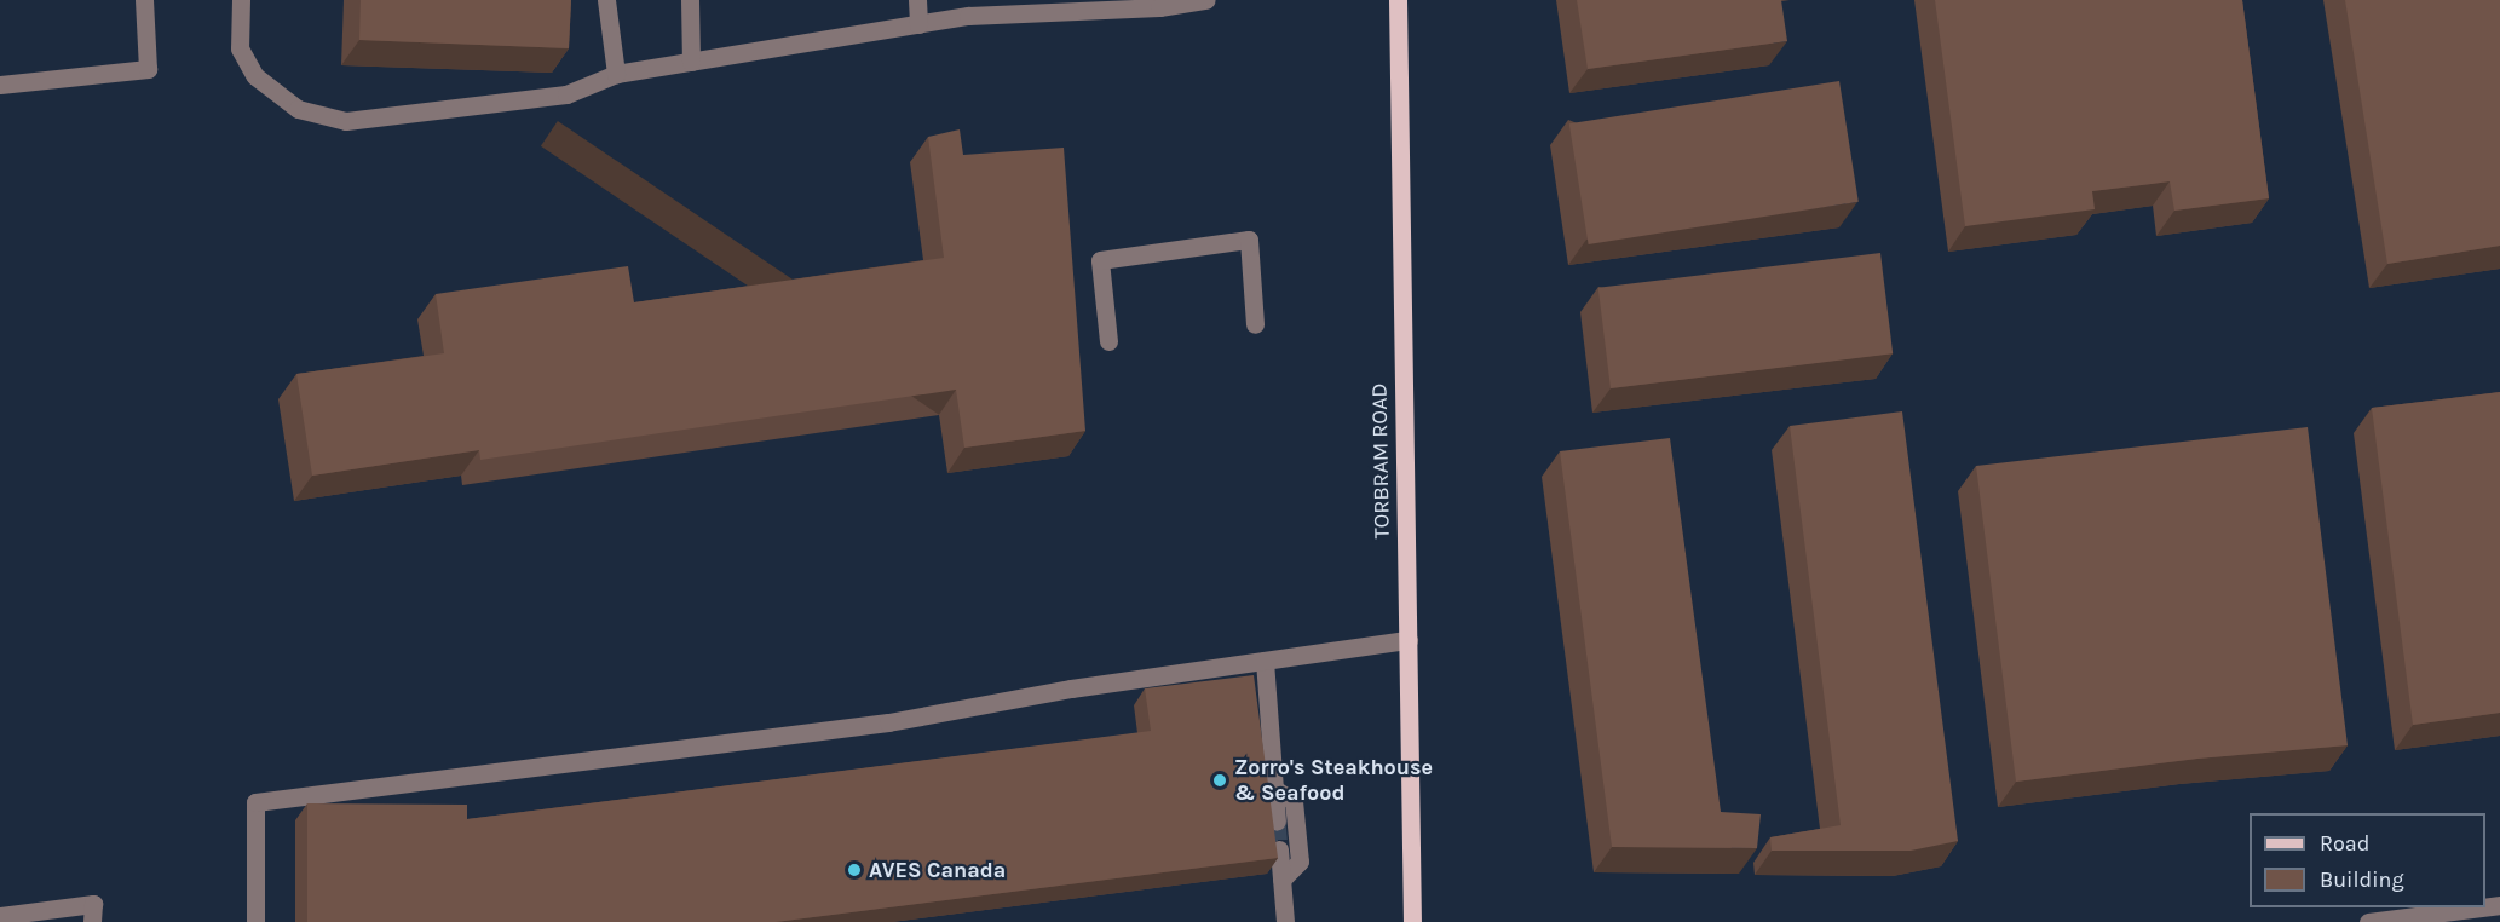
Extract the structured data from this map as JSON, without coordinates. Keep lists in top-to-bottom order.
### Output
{
  "streets": {
    "main road": ["TORBRAM ROAD"]
  },
  "places": ["Zorro's Steakhouse & Seafood", "AVES Canada"],
  "legend": ["Road", "Building"]
}
